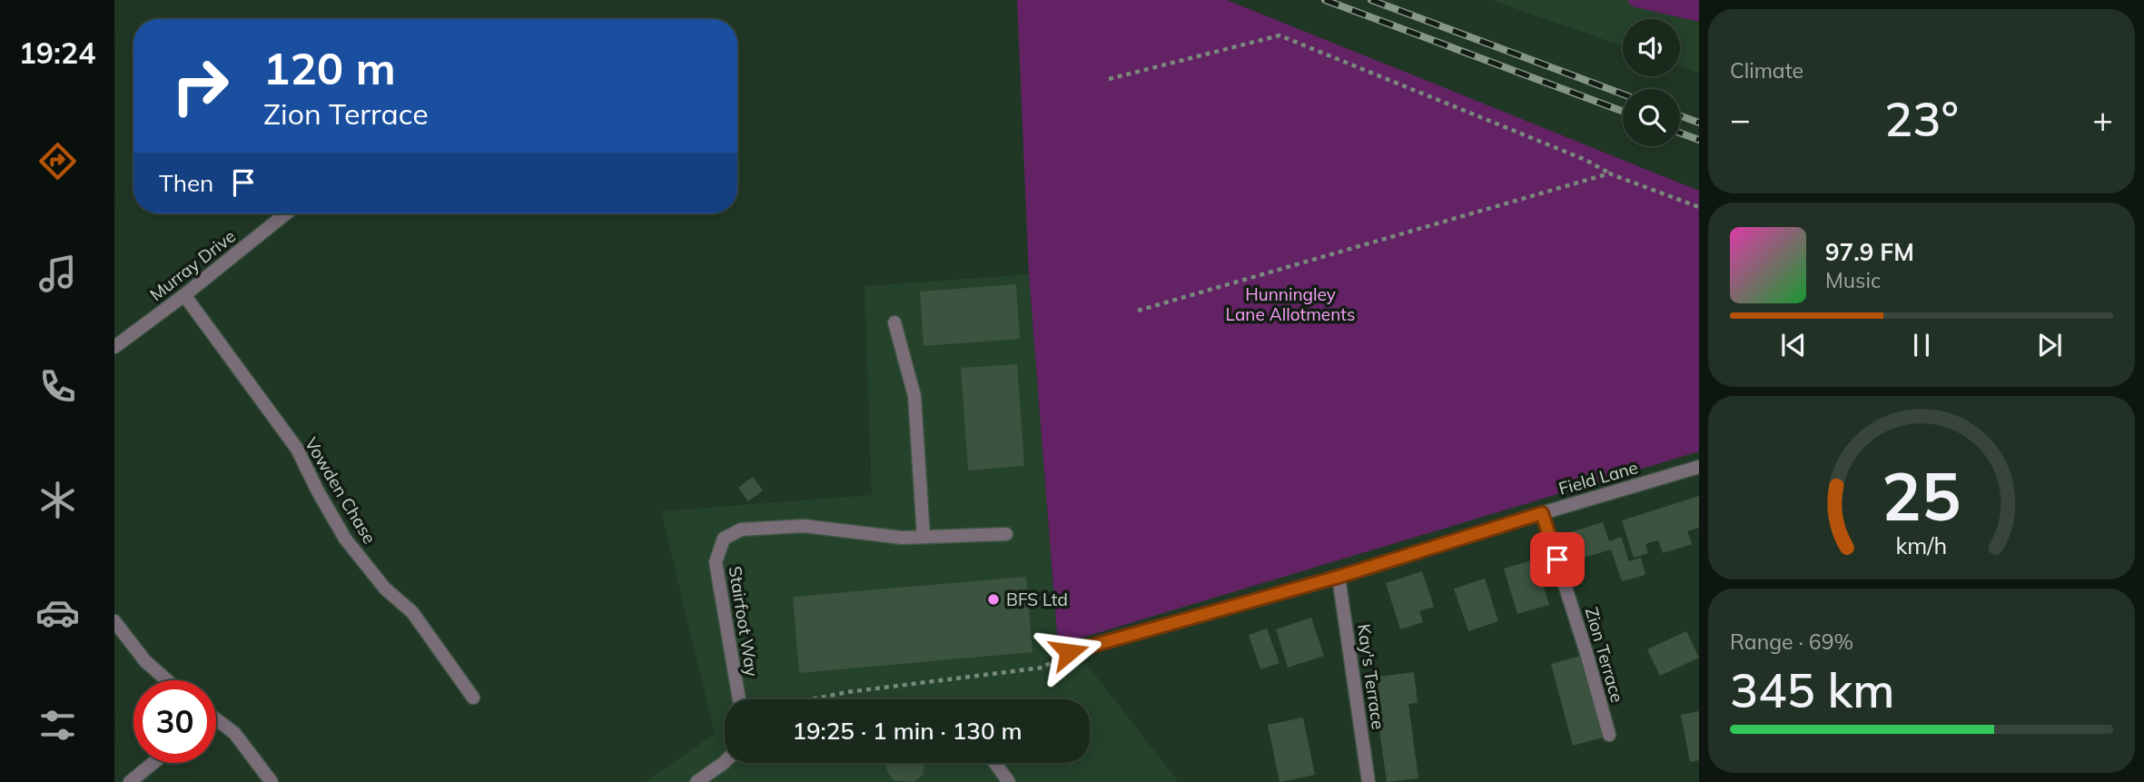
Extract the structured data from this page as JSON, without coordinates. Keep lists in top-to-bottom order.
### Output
{
  "streets": {
    "street": [
      "Murray Drive",
      "Field Lane",
      "Vowden Chase",
      "Stairfoot Way",
      "Zion Terrace",
      "Kay's Terrace"
    ]
  },
  "crossings": [
    ["Murray Drive", "Vowden Chase"],
    ["Field Lane", "Zion Terrace"],
    ["Field Lane", "Kay's Terrace"]
  ],
  "parks": ["Hunningley Lane Allotments"],
  "places": ["BFS Ltd"],
  "page": {
    "tabs": "19:24",
    "tile": [
      "Climate",
      ["Range · 69%", "345 km"]
    ],
    "turn": ["120 m", "Zion Terrace"],
    "heat": ["−", "23°", "+"],
    "then": "Then",
    "song": ["97.9 FM", "Music"],
    "limit": "30",
    "trip": "19:25 · 1 min · 130 m",
    "gauge": ["25", "km/h"]
  }
}
